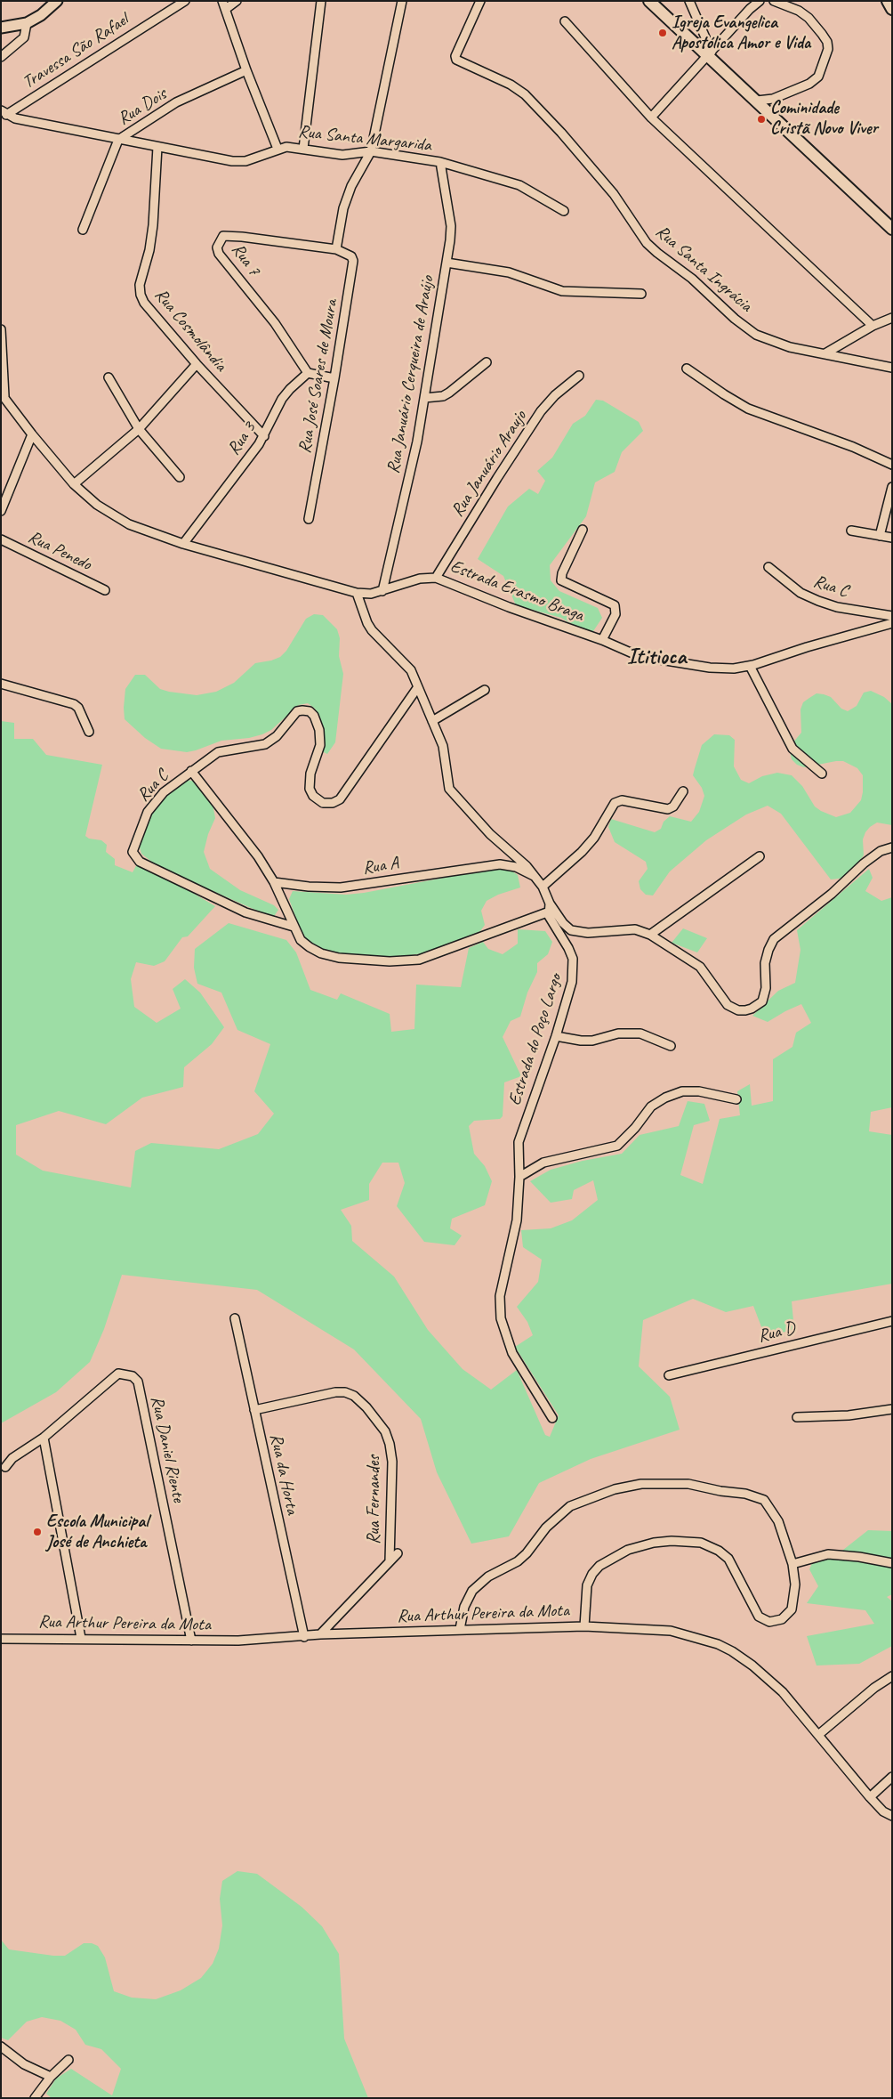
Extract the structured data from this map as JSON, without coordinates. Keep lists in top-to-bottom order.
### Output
{
  "streets": {
    "street": [
      "Travessa São Rafael",
      "Rua Dois",
      "Rua Santa Margarida",
      "Rua 7",
      "Rua Santa Ingrácia",
      "Rua Cosmolândia",
      "Rua Januário Cerqueira de Araújo",
      "Rua José Soares de Moura",
      "Rua 3",
      "Rua Januário Araujo",
      "Rua Penedo",
      "Rua C",
      "Estrada Erasmo Braga",
      "Rua A",
      "Estrada do Poço Largo",
      "Rua D",
      "Rua Daniel Riente",
      "Rua da Horta",
      "Rua Fernandes",
      "Rua Arthur Pereira da Mota"
    ]
  },
  "crossings": [
    ["Travessa São Rafael", "Rua Santa Margarida"],
    ["Rua Dois", "Rua Santa Margarida"],
    ["Rua Santa Margarida", "Rua Cosmolândia"],
    ["Rua Santa Margarida", "Rua Januário Cerqueira de Araújo"],
    ["Rua 7", "Rua José Soares de Moura"],
    ["Rua 7", "Rua 3"],
    ["Rua Cosmolândia", "Rua 3"],
    ["Rua Januário Cerqueira de Araújo", "Estrada Erasmo Braga"],
    ["Rua 3", "Estrada Erasmo Braga"],
    ["Rua Januário Araujo", "Estrada Erasmo Braga"],
    ["Rua Daniel Riente", "Rua Arthur Pereira da Mota"],
    ["Rua da Horta", "Rua Fernandes"],
    ["Rua da Horta", "Rua Arthur Pereira da Mota"],
    ["Rua Fernandes", "Rua Arthur Pereira da Mota"]
  ],
  "districts": ["Ititioca"],
  "places": ["Igreja Evangelica Apostólica Amor e Vida", "Cominidade Cristã Novo Viver", "Escola Municipal José de Anchieta"]
}
